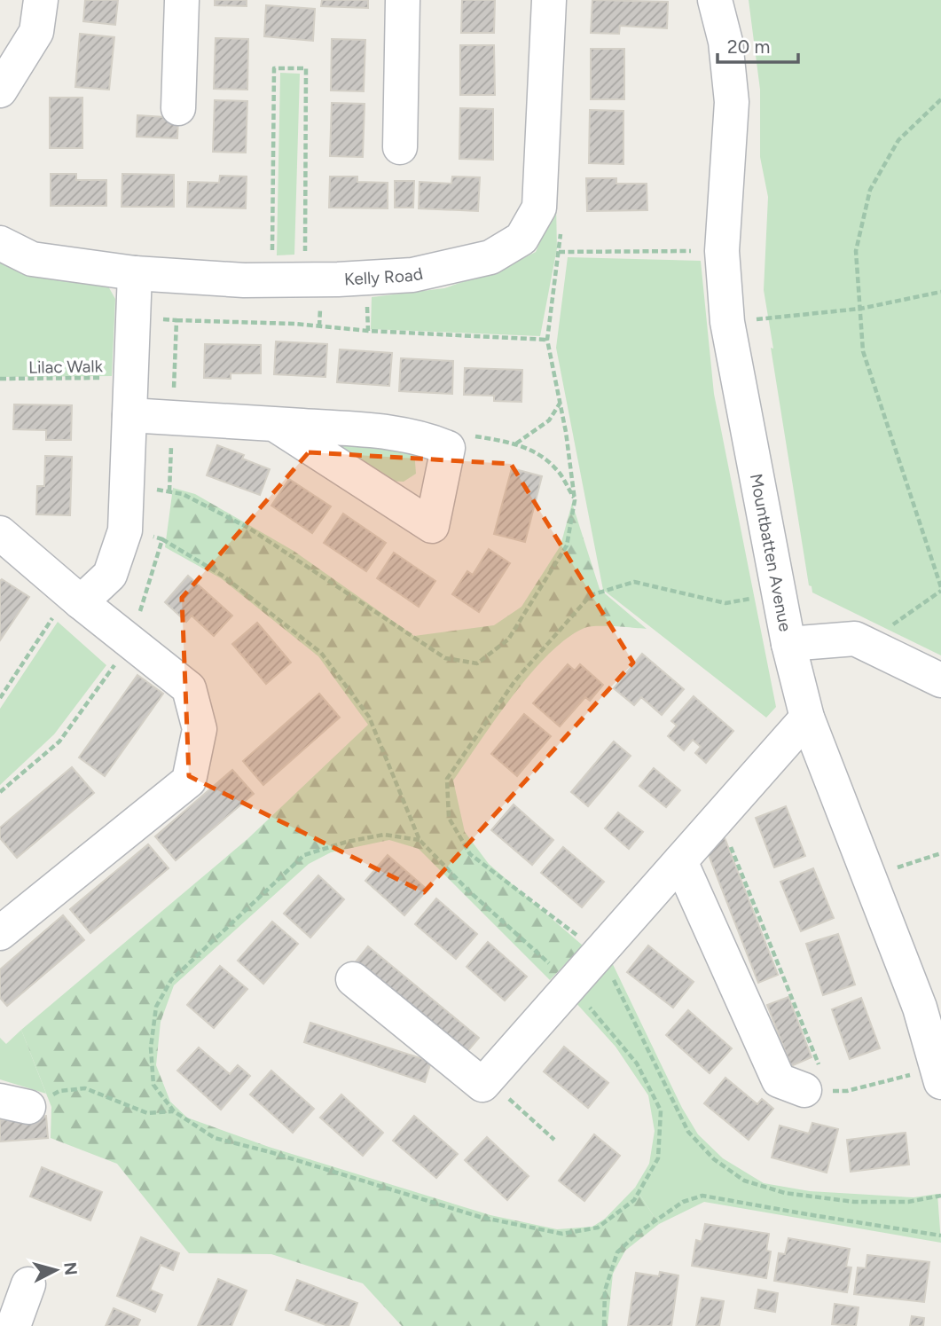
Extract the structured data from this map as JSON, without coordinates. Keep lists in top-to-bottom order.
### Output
{
  "streets": {
    "street": ["Kelly Road", "Mountbatten Avenue"],
    "path": ["Lilac Walk"]
  },
  "scale_bar": "20 m",
  "north": "right"
}
